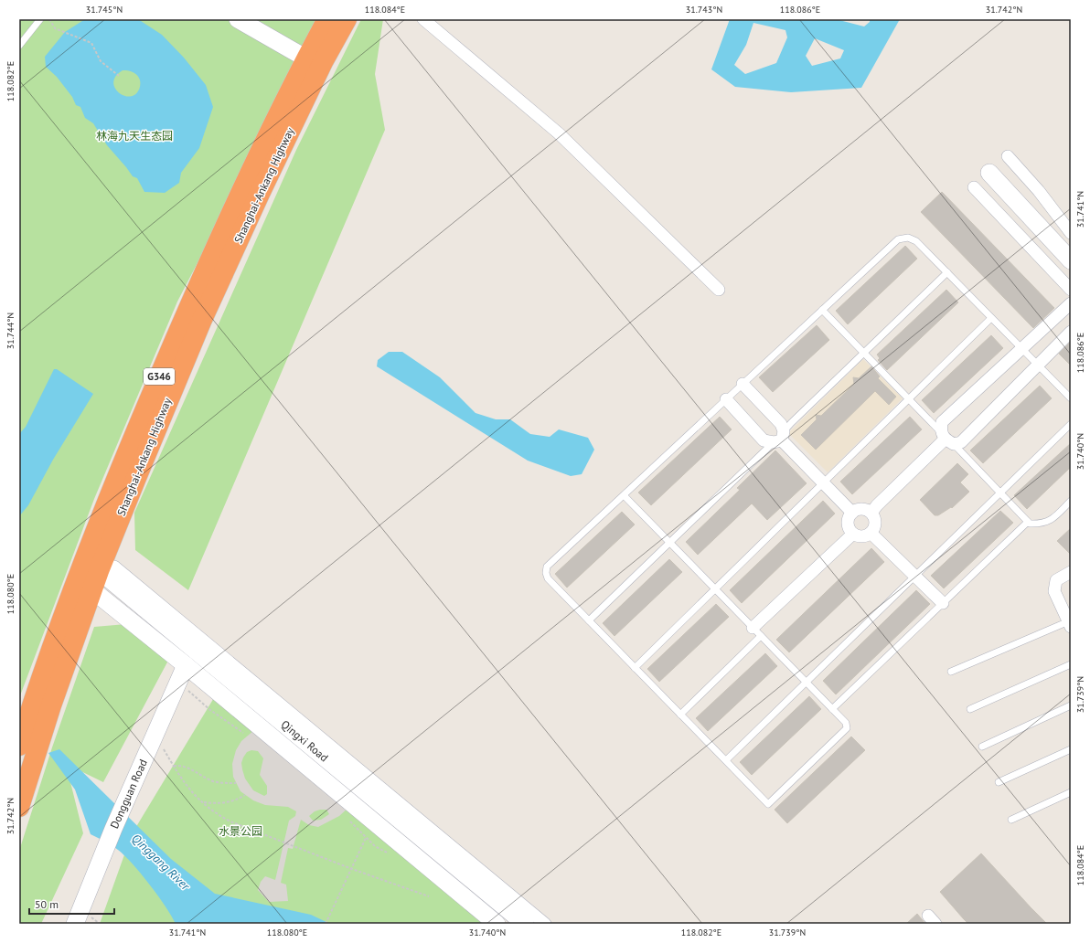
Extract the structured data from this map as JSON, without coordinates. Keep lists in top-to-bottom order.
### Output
{
  "streets": {
    "highway": ["Shanghai-Ankang Highway", "G346"],
    "main road": ["Qingxi Road", "Dongguan Road"]
  },
  "crossings": [
    ["Shanghai-Ankang Highway", "Qingxi Road"],
    ["Qingxi Road", "Dongguan Road"]
  ],
  "water": ["Qinggang River"],
  "parks": ["林海九天生态园", "水景公园"],
  "scale_bar": "50 m",
  "coordinates": [
    "31.745°N",
    "118.084°E",
    "31.743°N",
    "118.086°E",
    "31.742°N",
    "118.082°E",
    "31.741°N",
    "31.744°N",
    "31.740°N",
    "118.080°E",
    "31.739°N"
  ]
}
